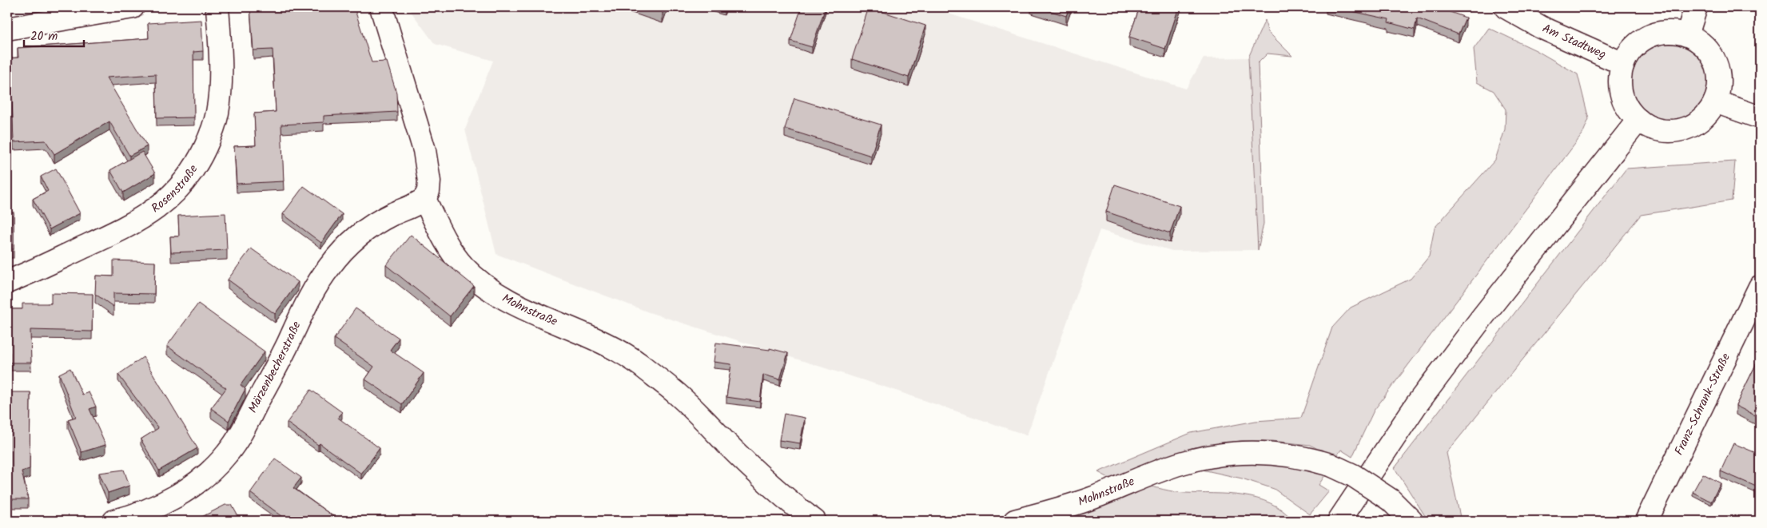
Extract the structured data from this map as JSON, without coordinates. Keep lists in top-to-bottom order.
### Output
{
  "streets": {
    "street": [
      "Am Stadtweg",
      "Rosenstraße",
      "Mohnstraße",
      "Märzenbecherstraße",
      "Franz-Schrank-Straße"
    ]
  },
  "crossings": [
    ["Mohnstraße", "Märzenbecherstraße"]
  ],
  "scale_bar": "20 m"
}
